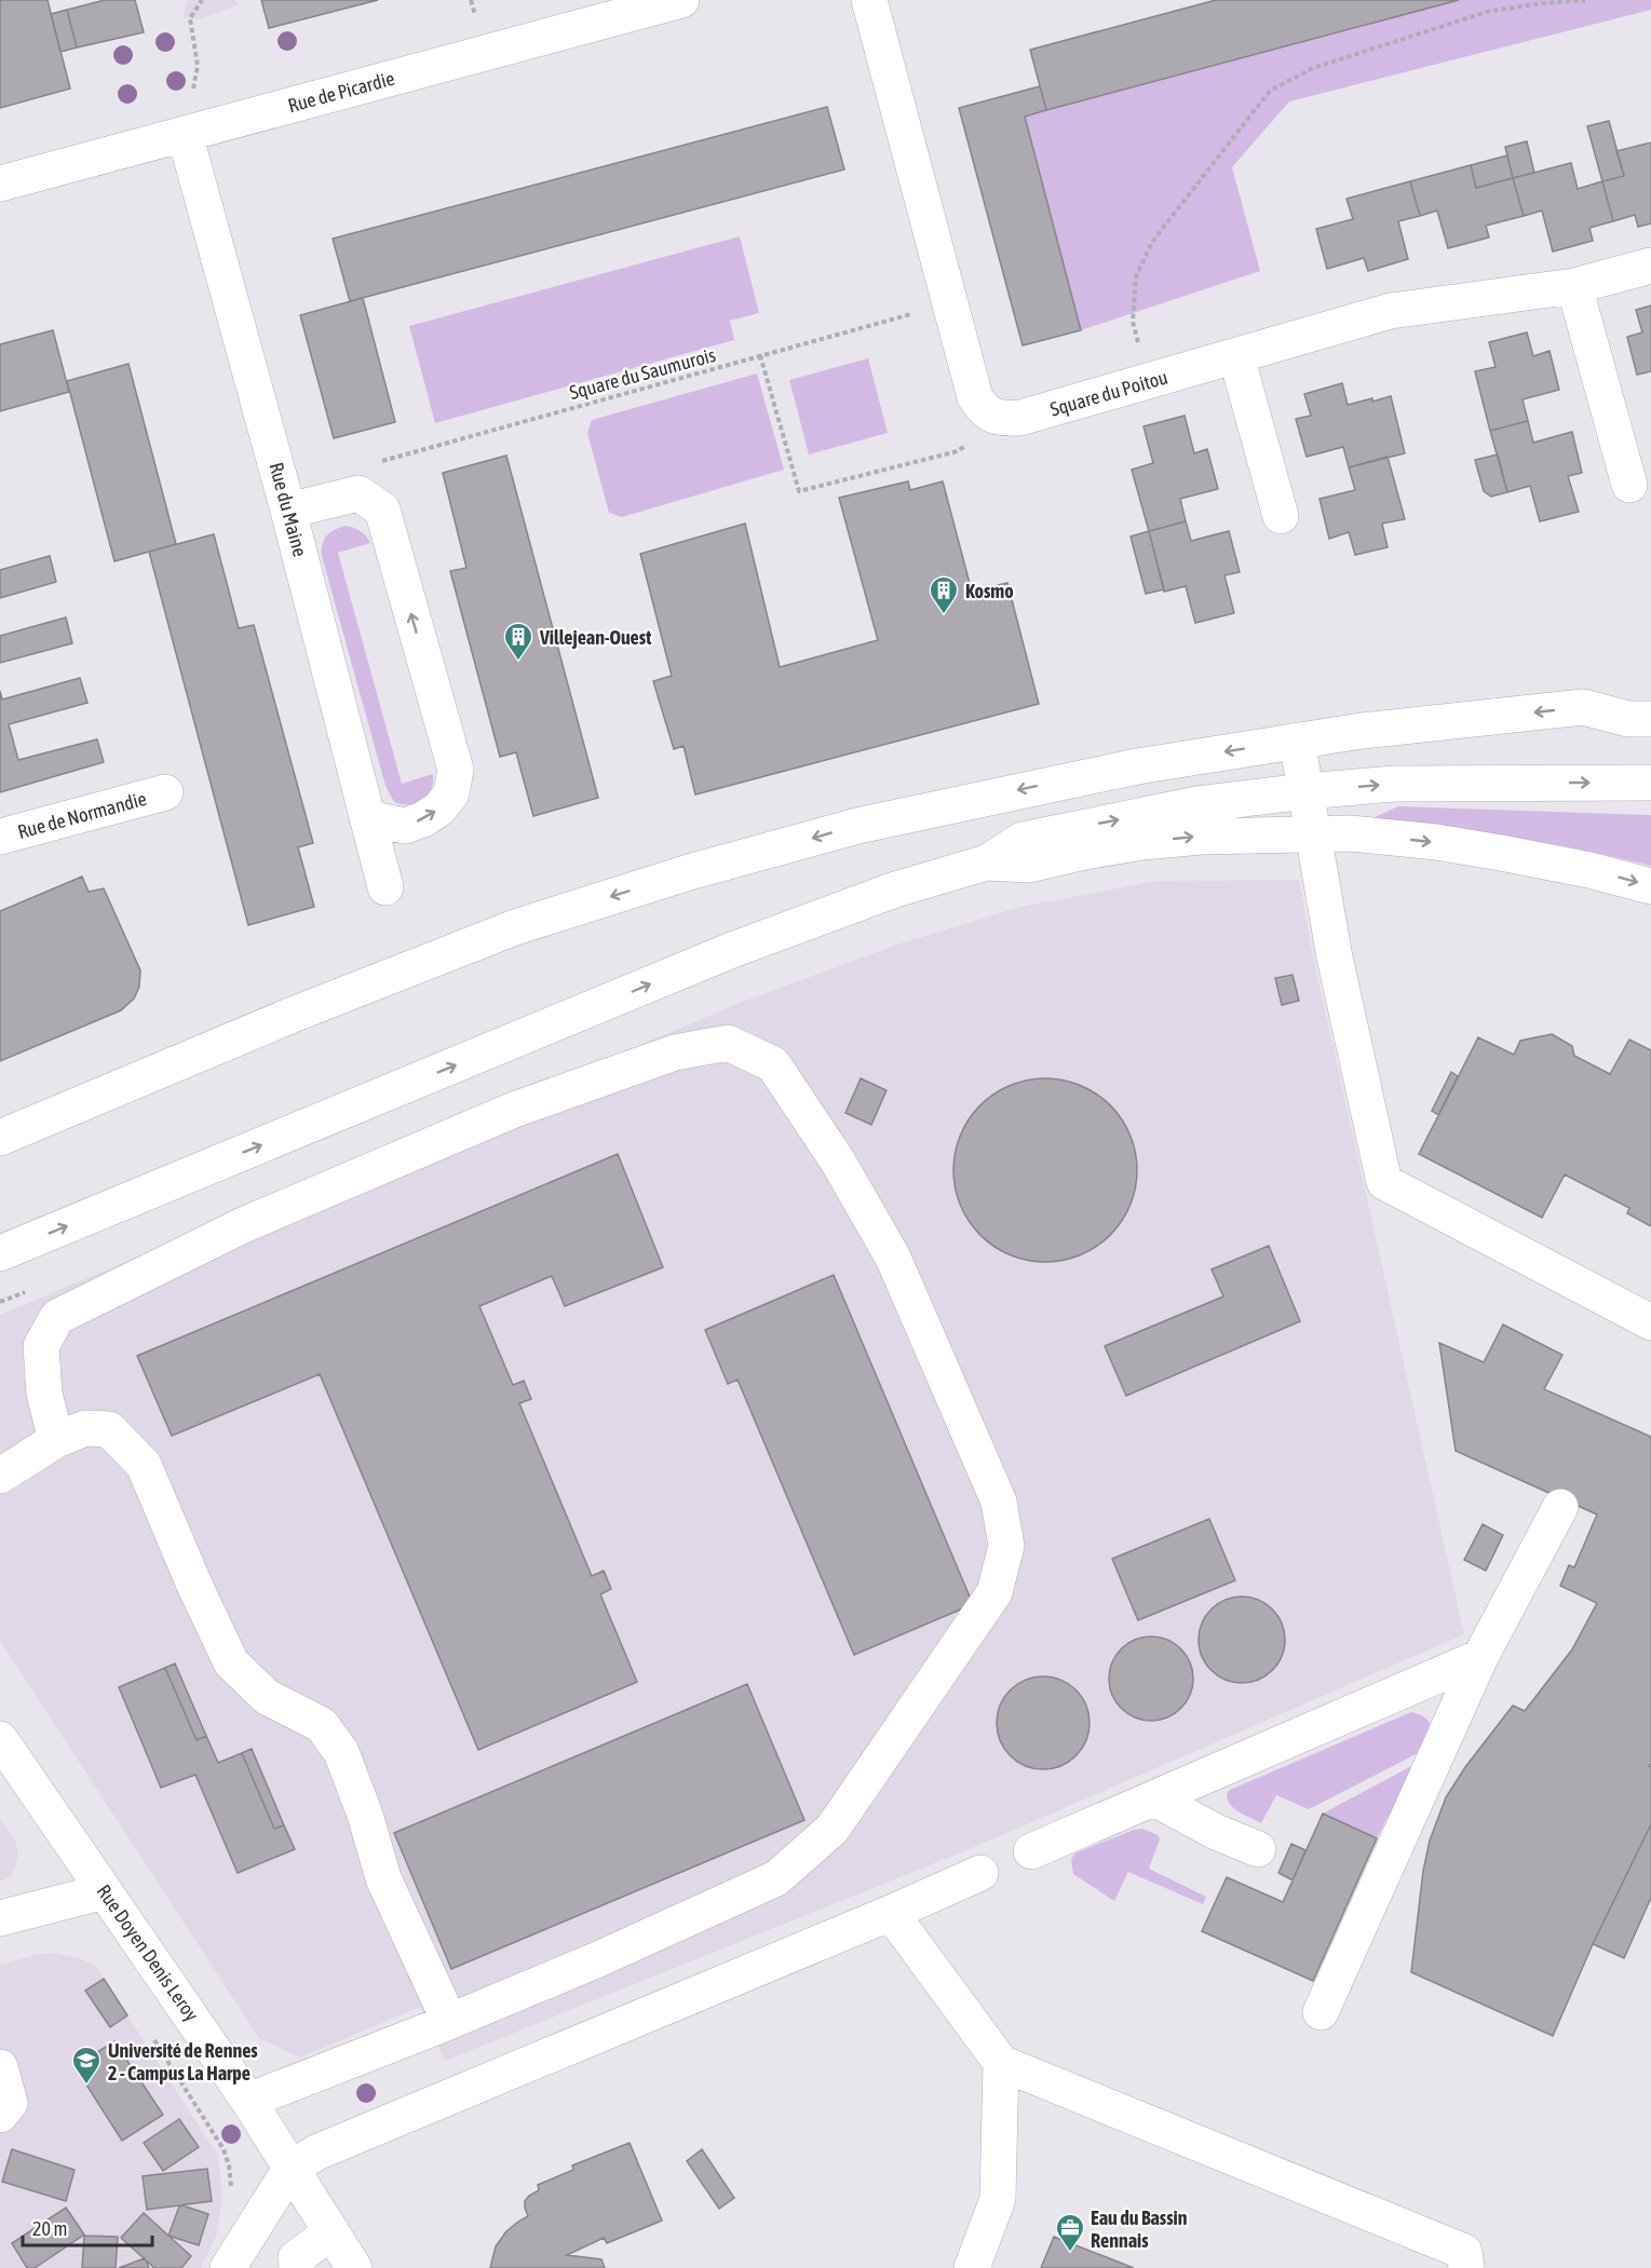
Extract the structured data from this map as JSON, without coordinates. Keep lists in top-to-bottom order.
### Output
{
  "streets": {
    "main road": [
      "Rue de Picardie",
      "Square du Poitou",
      "Rue du Maine",
      "Rue de Normandie",
      "Rue Doyen Denis Leroy"
    ],
    "path": ["Square du Saumurois"]
  },
  "crossings": [
    ["Rue de Picardie", "Rue du Maine"]
  ],
  "places": {
    "building": ["Kosmo", "Villejean-Ouest"],
    "school or university": ["Université de Rennes 2 - Campus La Harpe"],
    "office": ["Eau du Bassin Rennais"]
  },
  "scale_bar": "20 m"
}
